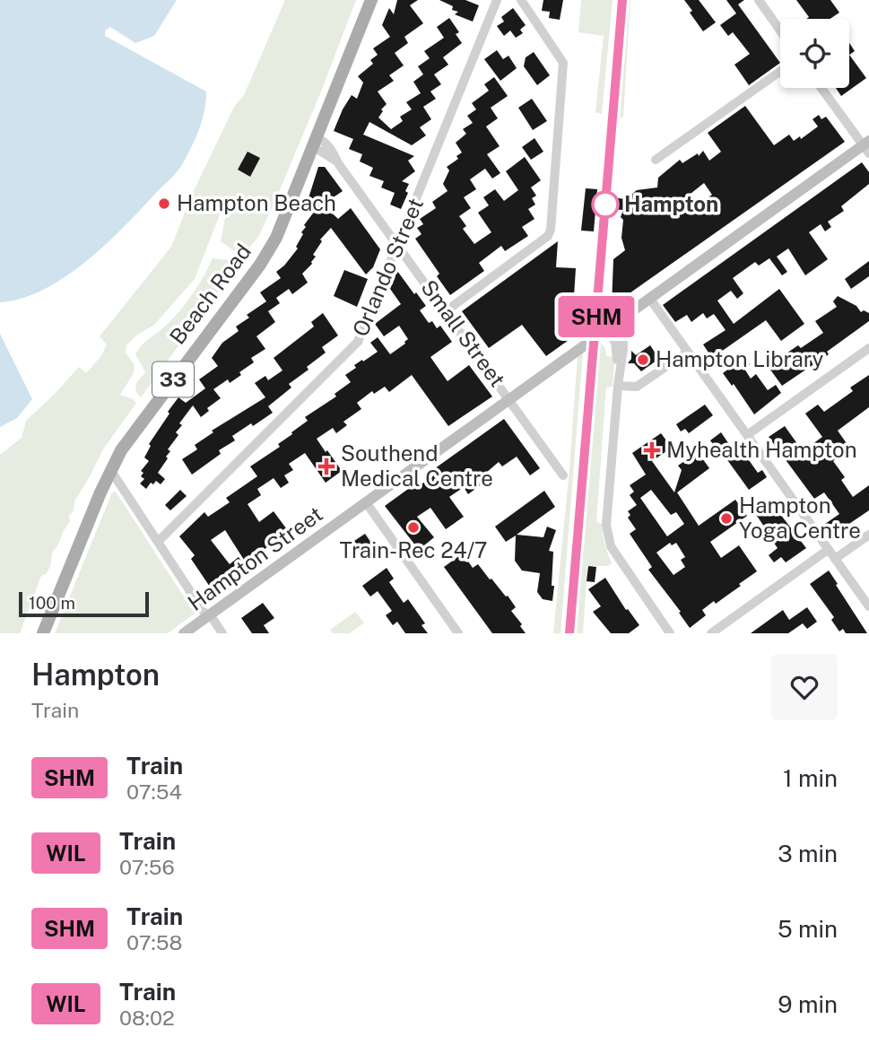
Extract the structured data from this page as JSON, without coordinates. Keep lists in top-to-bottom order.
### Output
{
  "streets": {
    "main road": ["Beach Road", "33", "Hampton Street"],
    "street": ["Orlando Street", "Small Street"]
  },
  "crossings": [
    ["Orlando Street", "Small Street"],
    ["Beach Road", "Small Street"],
    ["Small Street", "Hampton Street"]
  ],
  "places": {
    "other": [
      "Hampton Beach",
      "Hampton",
      "Hampton Library",
      "Hampton Yoga Centre",
      "Train-Rec 24/7"
    ],
    "health": ["Myhealth Hampton", "Southend Medical Centre"]
  },
  "scale_bar": "100 m",
  "page": {
    "on_map": "SHM",
    "scale": "100 m",
    "heading": ["Hampton", "Train"],
    "list": [
      {
        "mark": "SHM",
        "name": "Train",
        "note": "07:54",
        "value": "1 min"
      },
      {
        "mark": "WIL",
        "name": "Train",
        "note": "07:56",
        "value": "3 min"
      },
      {
        "mark": "SHM",
        "name": "Train",
        "note": "07:58",
        "value": "5 min"
      },
      {
        "mark": "WIL",
        "name": "Train",
        "note": "08:02",
        "value": "9 min"
      }
    ]
  }
}
